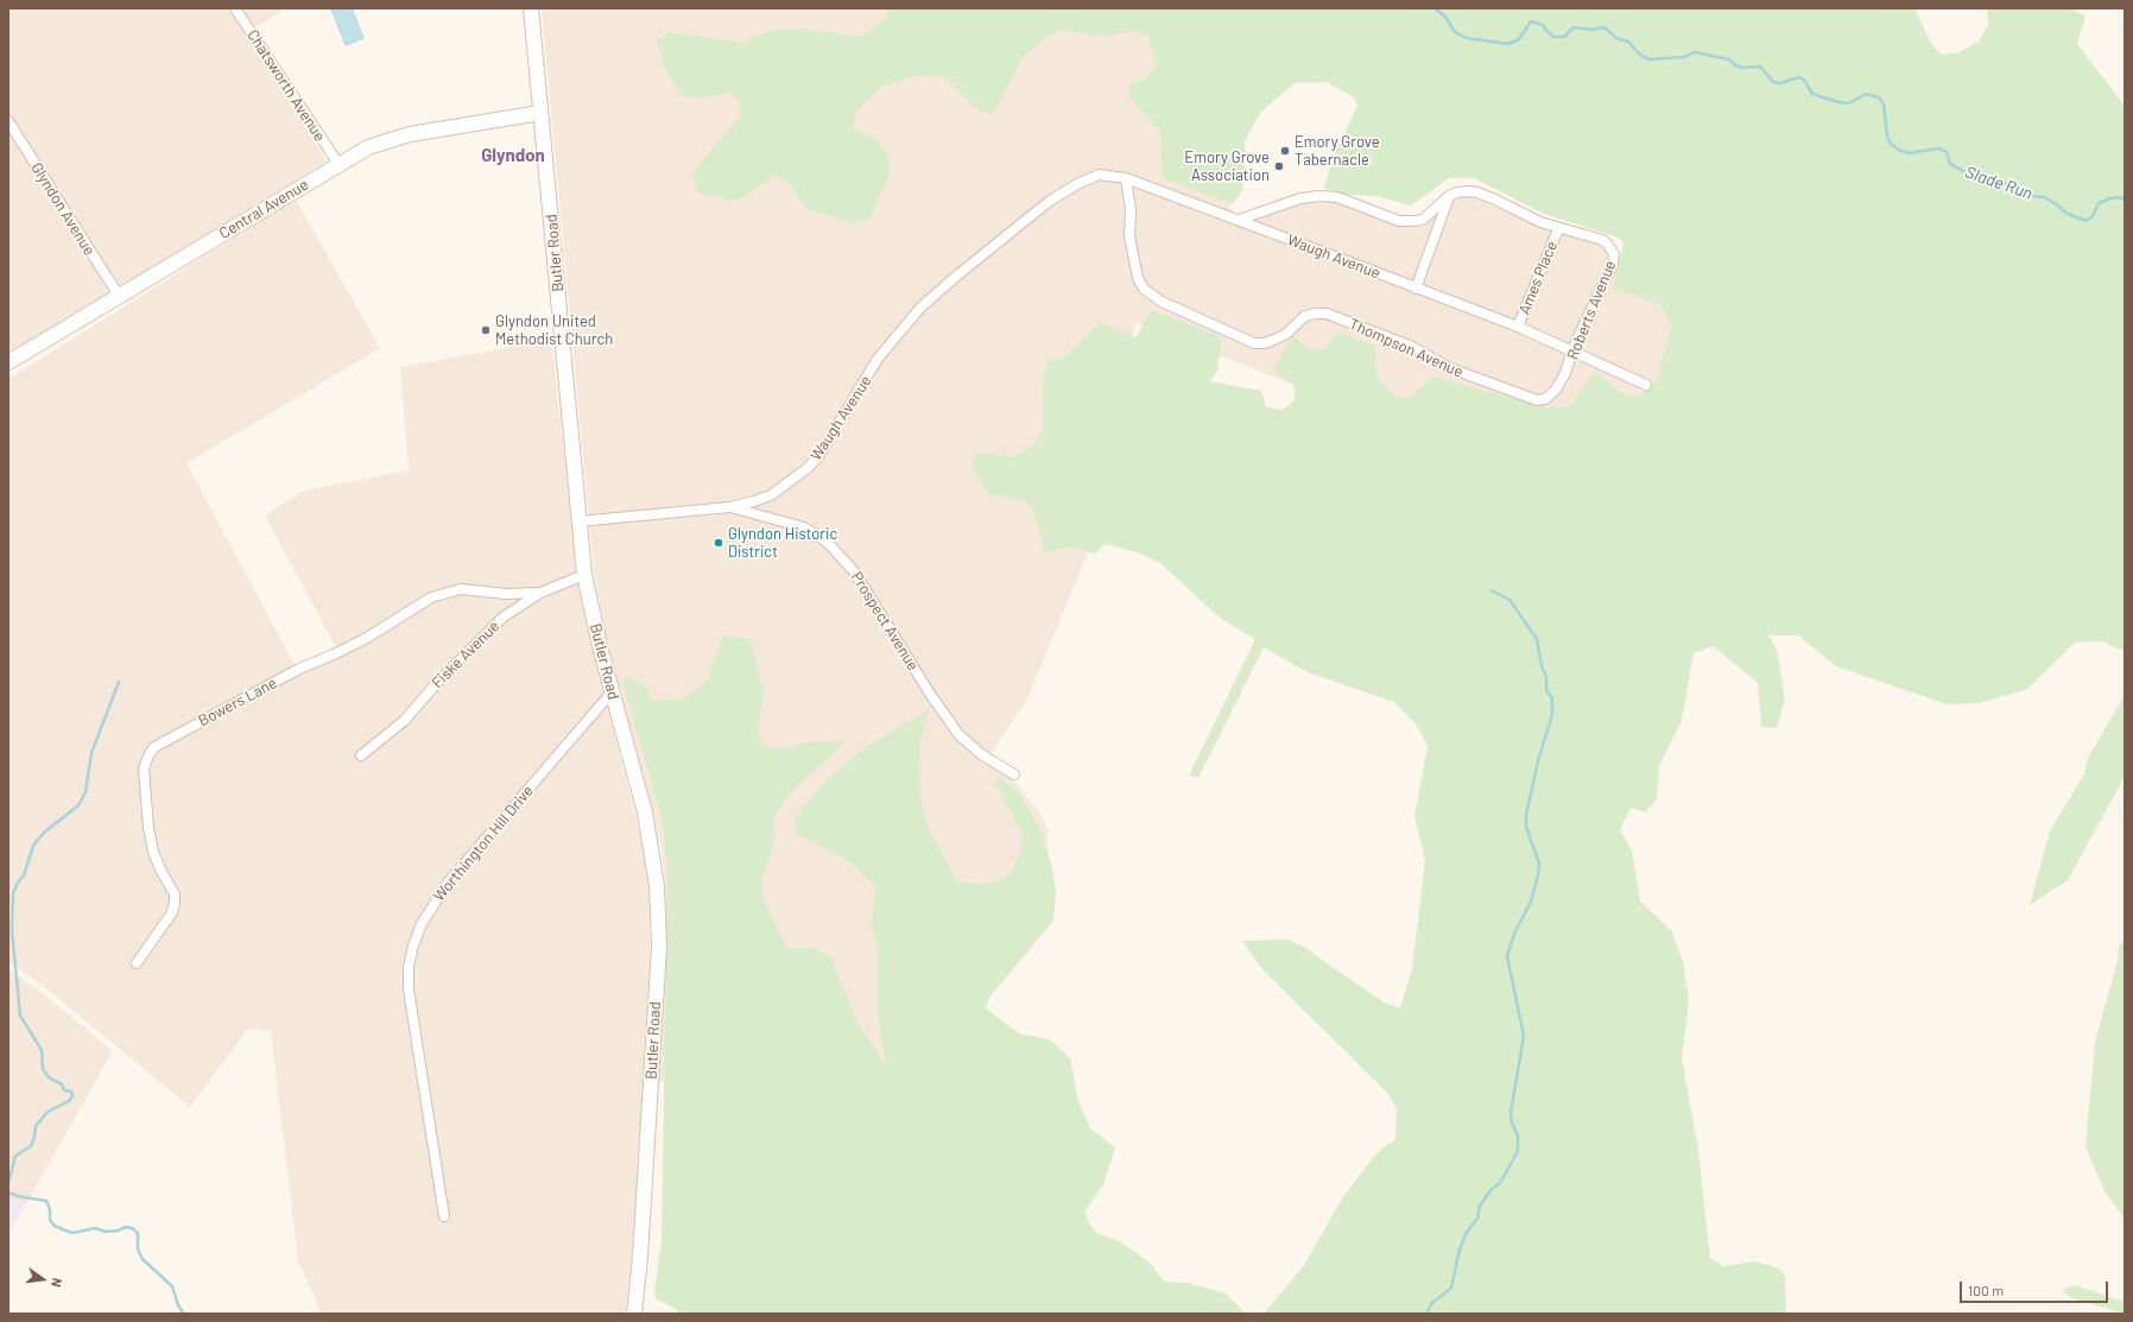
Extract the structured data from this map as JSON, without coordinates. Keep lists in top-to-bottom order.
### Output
{
  "streets": {
    "main road": ["Central Avenue", "Butler Road"],
    "street": [
      "Chatsworth Avenue",
      "Glyndon Avenue",
      "Waugh Avenue",
      "Ames Place",
      "Roberts Avenue",
      "Thompson Avenue",
      "Prospect Avenue",
      "Fiske Avenue",
      "Bowers Lane",
      "Worthington Hill Drive"
    ]
  },
  "crossings": [
    ["Chatsworth Avenue", "Central Avenue"],
    ["Glyndon Avenue", "Central Avenue"],
    ["Central Avenue", "Butler Road"],
    ["Butler Road", "Waugh Avenue"],
    ["Butler Road", "Fiske Avenue"],
    ["Butler Road", "Worthington Hill Drive"],
    ["Waugh Avenue", "Ames Place"],
    ["Waugh Avenue", "Roberts Avenue"],
    ["Waugh Avenue", "Thompson Avenue"],
    ["Waugh Avenue", "Prospect Avenue"],
    ["Ames Place", "Roberts Avenue"],
    ["Roberts Avenue", "Thompson Avenue"],
    ["Fiske Avenue", "Bowers Lane"]
  ],
  "districts": ["Glyndon"],
  "water": ["Slade Run"],
  "places": [
    "Emory Grove Tabernacle",
    "Emory Grove Association",
    "Glyndon United Methodist Church",
    "Glyndon Historic District"
  ],
  "scale_bar": "100 m",
  "north": "right"
}
